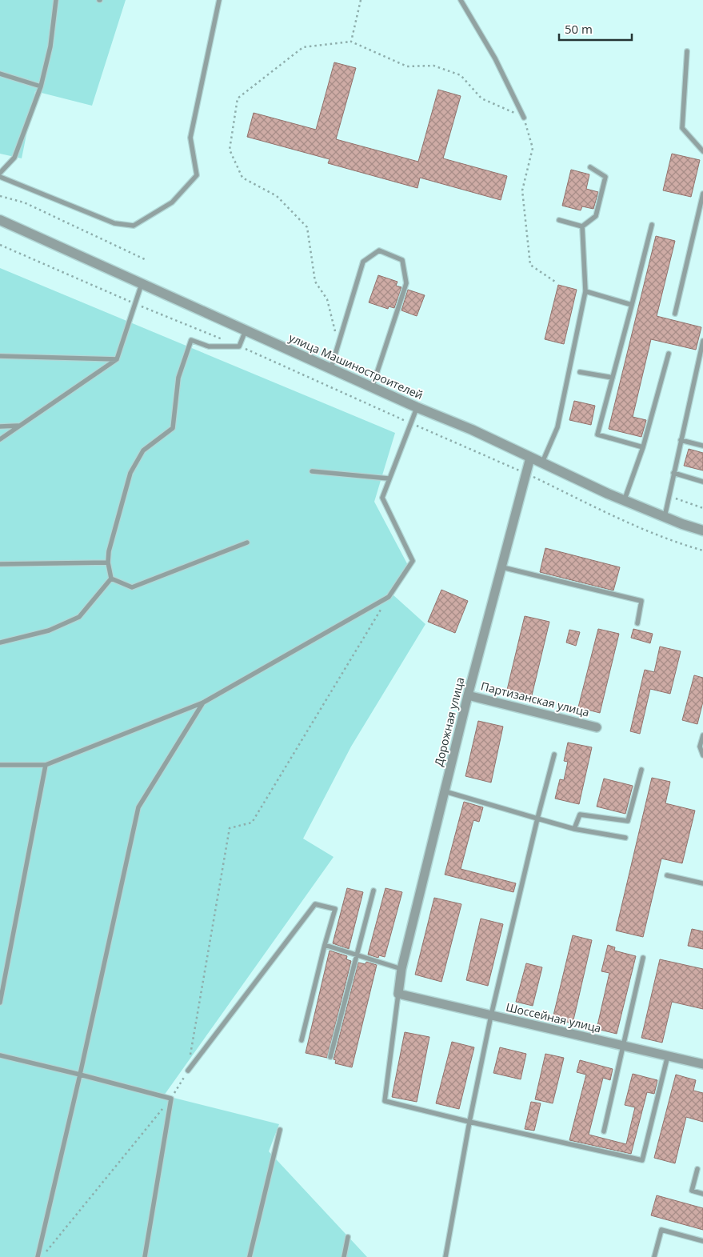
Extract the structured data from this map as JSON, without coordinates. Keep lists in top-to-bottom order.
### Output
{
  "streets": {
    "street": [
      "улица Машиностроителей",
      "Партизанская улица",
      "Дорожная улица",
      "Шоссейная улица"
    ]
  },
  "crossings": [
    ["улица Машиностроителей", "Дорожная улица"],
    ["Партизанская улица", "Дорожная улица"],
    ["Дорожная улица", "Шоссейная улица"]
  ],
  "scale_bar": "50 m"
}
